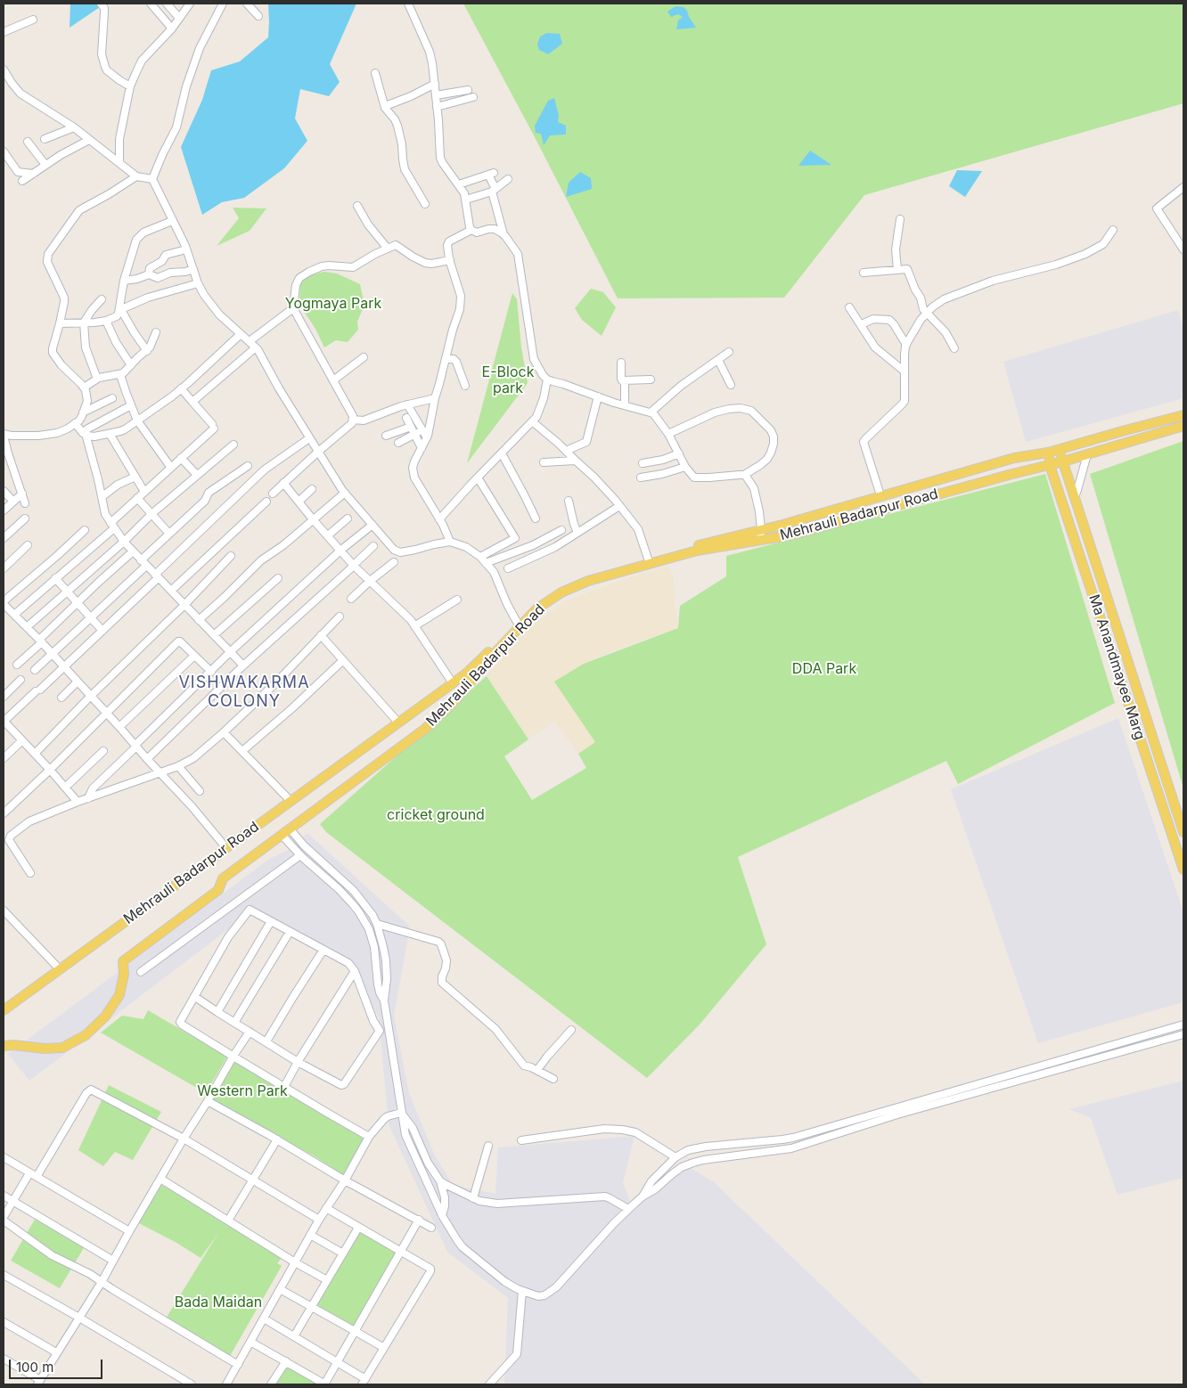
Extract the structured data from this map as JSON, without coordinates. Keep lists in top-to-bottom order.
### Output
{
  "streets": {
    "main road": ["Mehrauli Badarpur Road", "Ma Anandmayee Marg"]
  },
  "crossings": [
    ["Mehrauli Badarpur Road", "Ma Anandmayee Marg"]
  ],
  "districts": ["VISHWAKARMA COLONY"],
  "parks": [
    "Yogmaya Park",
    "E-Block park",
    "DDA Park",
    "cricket ground",
    "Western Park",
    "Bada Maidan"
  ],
  "scale_bar": "100 m"
}
